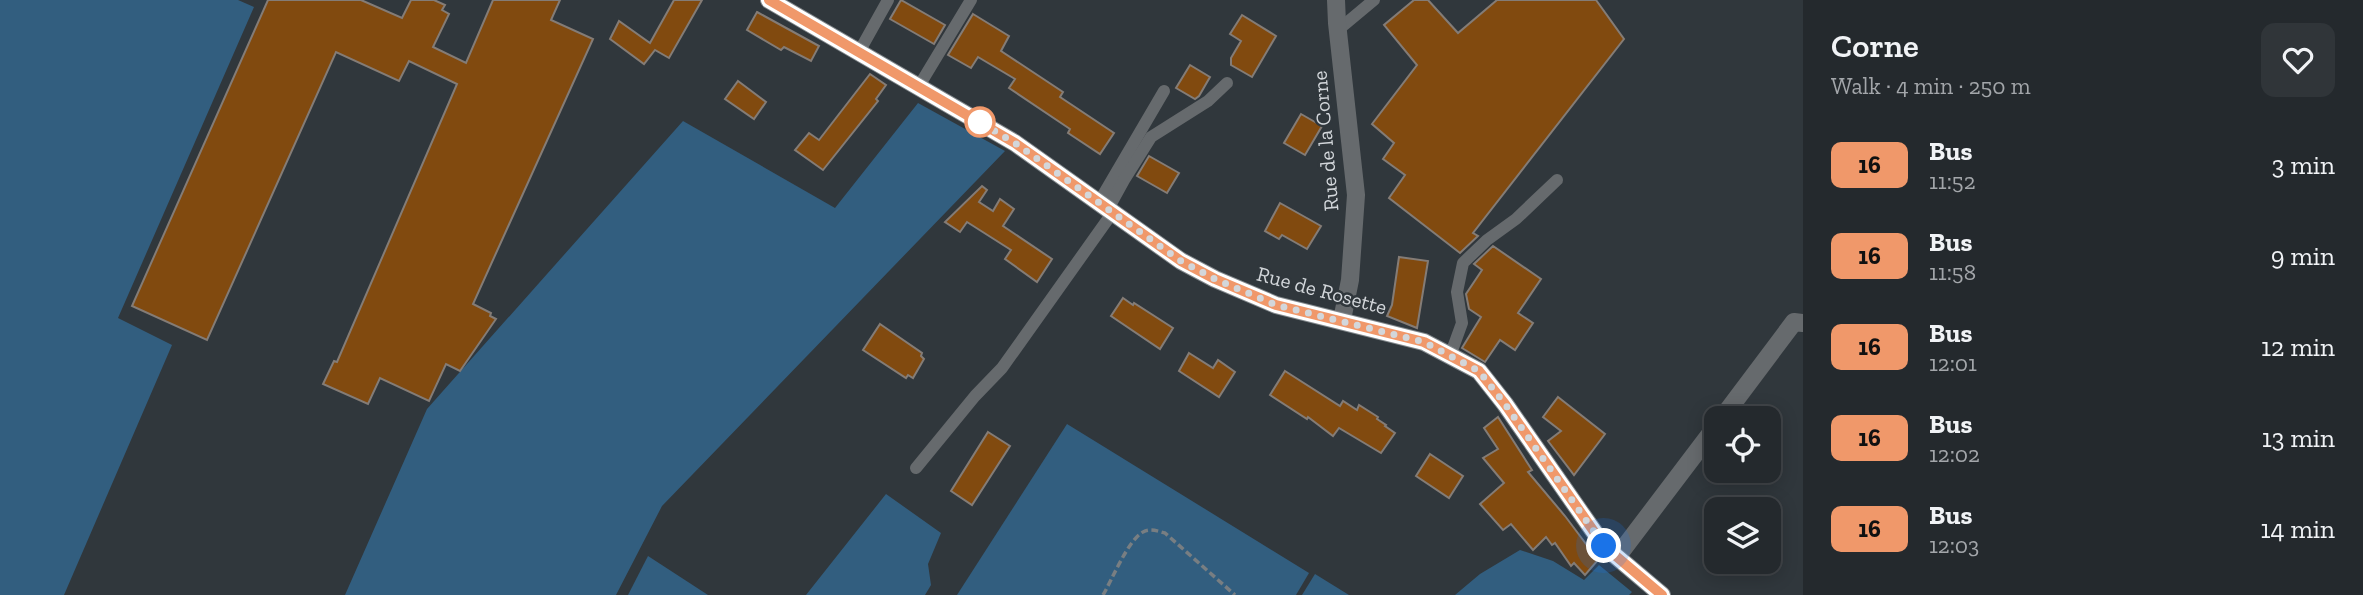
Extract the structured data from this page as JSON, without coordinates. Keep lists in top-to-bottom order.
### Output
{
  "streets": {
    "street": ["Rue de la Corne", "Rue de Rosette"]
  },
  "crossings": [
    ["Rue de la Corne", "Rue de Rosette"]
  ],
  "lines": ["bus line 16"],
  "page": {
    "heading": ["Corne", "Walk · 4 min · 250 m"],
    "list": [
      {
        "mark": "16",
        "name": "Bus",
        "note": "11:52",
        "value": "3 min"
      },
      {
        "mark": "16",
        "name": "Bus",
        "note": "11:58",
        "value": "9 min"
      },
      {
        "mark": "16",
        "name": "Bus",
        "note": "12:01",
        "value": "12 min"
      },
      {
        "mark": "16",
        "name": "Bus",
        "note": "12:02",
        "value": "13 min"
      },
      {
        "mark": "16",
        "name": "Bus",
        "note": "12:03",
        "value": "14 min"
      }
    ]
  }
}
